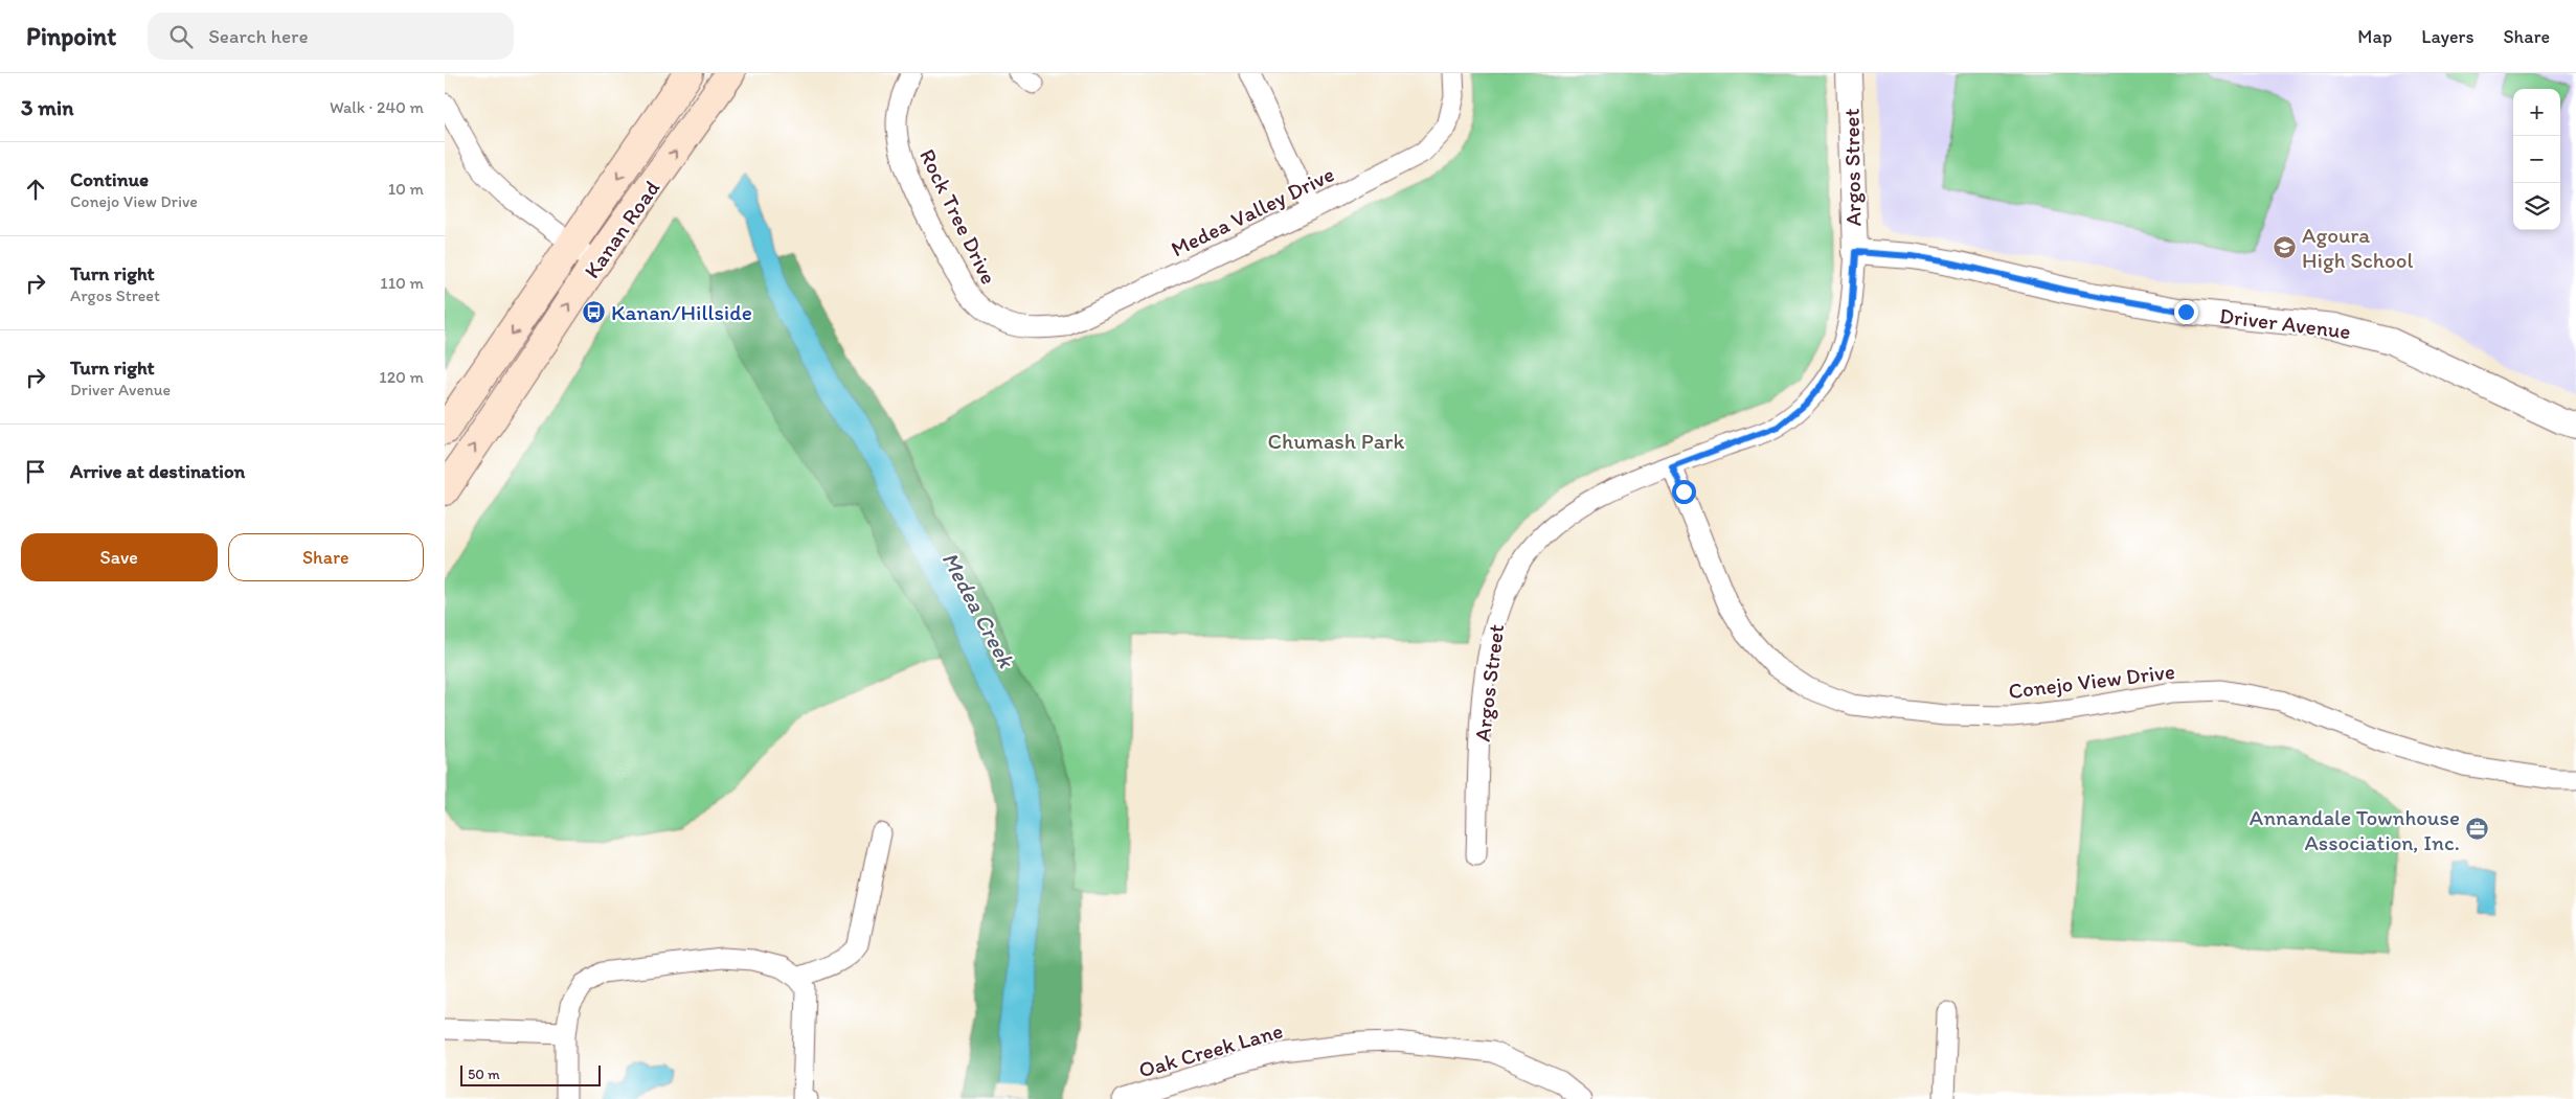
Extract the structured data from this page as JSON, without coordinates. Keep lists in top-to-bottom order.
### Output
{
  "streets": {
    "main road": ["Kanan Road"],
    "street": [
      "Argos Street",
      "Medea Valley Drive",
      "Rock Tree Drive",
      "Driver Avenue",
      "Conejo View Drive",
      "Oak Creek Lane"
    ]
  },
  "crossings": [
    ["Argos Street", "Driver Avenue"],
    ["Argos Street", "Conejo View Drive"],
    ["Medea Valley Drive", "Rock Tree Drive"]
  ],
  "water": ["Medea Creek"],
  "parks": ["Chumash Park"],
  "places": {
    "school or university": ["Agoura High School"],
    "bus stop": ["Kanan/Hillside"],
    "office": ["Annandale Townhouse Association, Inc."]
  },
  "scale_bar": "50 m",
  "page": {
    "header": "Pinpoint",
    "search": "Search here",
    "nav": ["Map", "Layers", "Share"],
    "heading": ["3 min", "Walk · 240 m"],
    "map_buttons": ["+", "−"],
    "list": [
      ["Continue", "Conejo View Drive", "10 m"],
      ["Turn right", "Argos Street", "110 m"],
      ["Turn right", "Driver Avenue", "120 m"],
      "Arrive at destination"
    ],
    "buttons": ["Save", "Share"],
    "scale": "50 m"
  }
}
